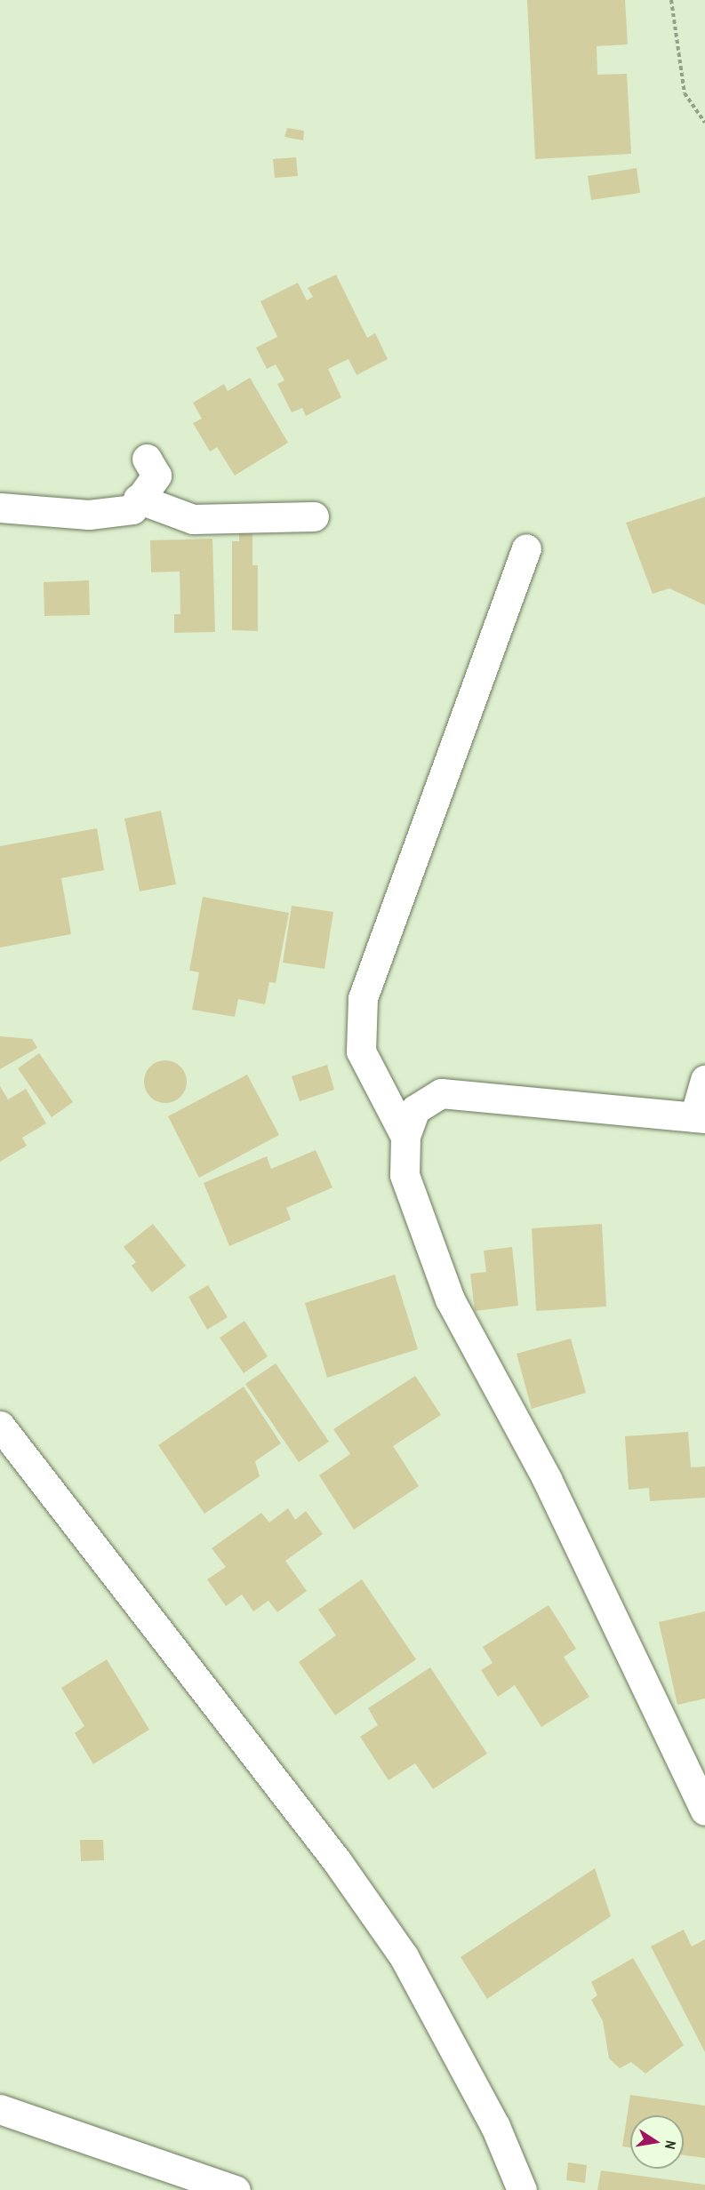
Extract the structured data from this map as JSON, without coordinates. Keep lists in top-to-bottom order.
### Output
{
  "north": "right"
}
